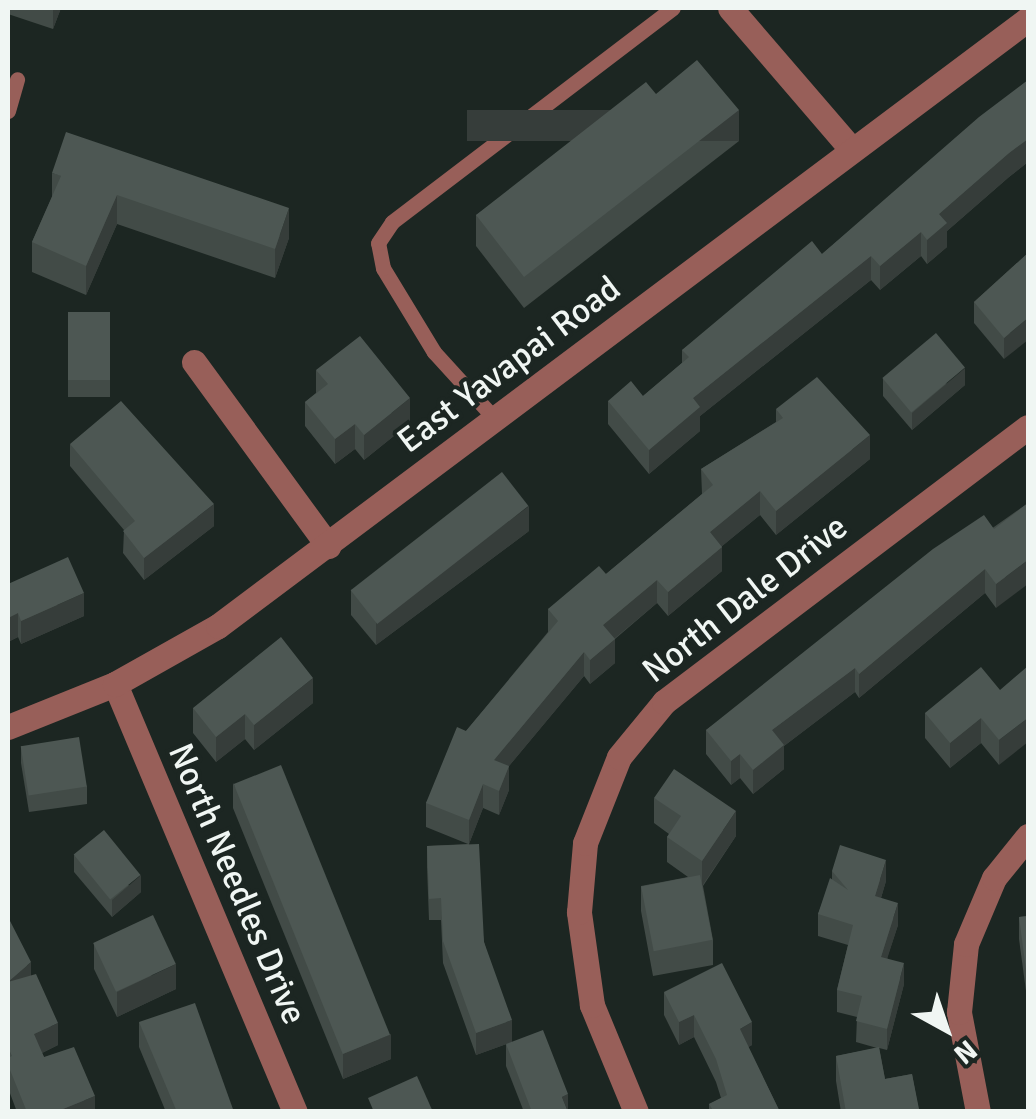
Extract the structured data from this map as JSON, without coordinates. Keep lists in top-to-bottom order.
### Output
{
  "streets": {
    "street": ["East Yavapai Road", "North Dale Drive", "North Needles Drive"]
  },
  "crossings": [
    ["East Yavapai Road", "North Needles Drive"]
  ],
  "north": "bottom right"
}
